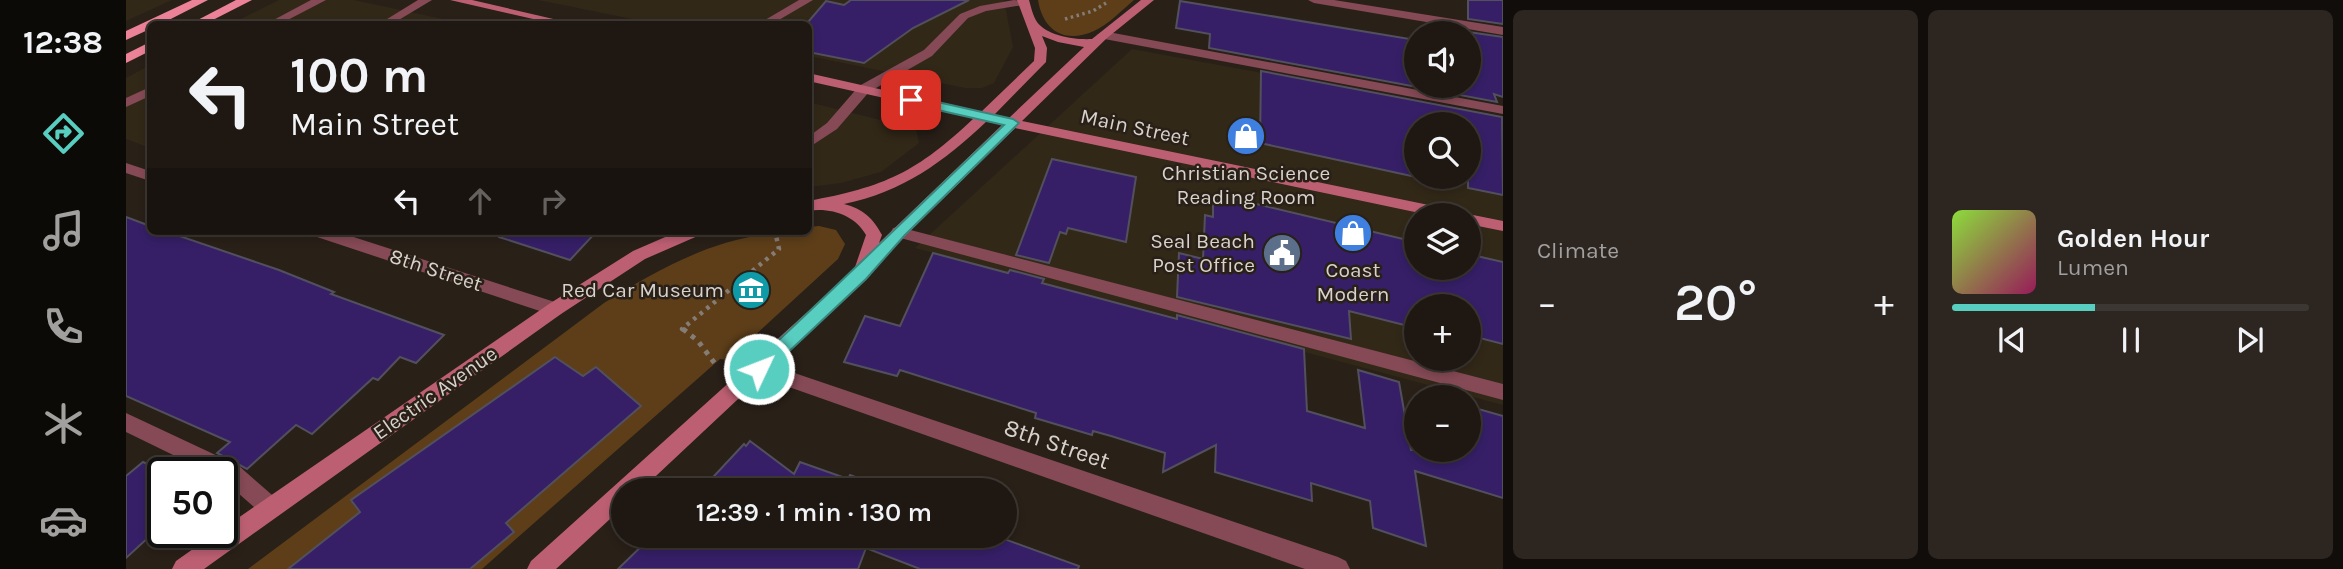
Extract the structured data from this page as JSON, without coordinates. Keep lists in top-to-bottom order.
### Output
{
  "streets": {
    "main road": ["Main Street", "Electric Avenue"],
    "street": ["8th Street"]
  },
  "crossings": [
    ["8th Street", "Electric Avenue"]
  ],
  "places": {
    "shop": ["Christian Science Reading Room", "Coast Modern"],
    "public building": ["Seal Beach Post Office"],
    "museum": ["Red Car Museum"]
  },
  "page": {
    "tabs": "12:38",
    "tile": "Climate",
    "map_buttons": ["+", "−"],
    "turn": ["100 m", "Main Street"],
    "song": ["Golden Hour", "Lumen"],
    "heat": ["−", "20°", "+"],
    "limit": "50",
    "trip": "12:39 · 1 min · 130 m"
  }
}
